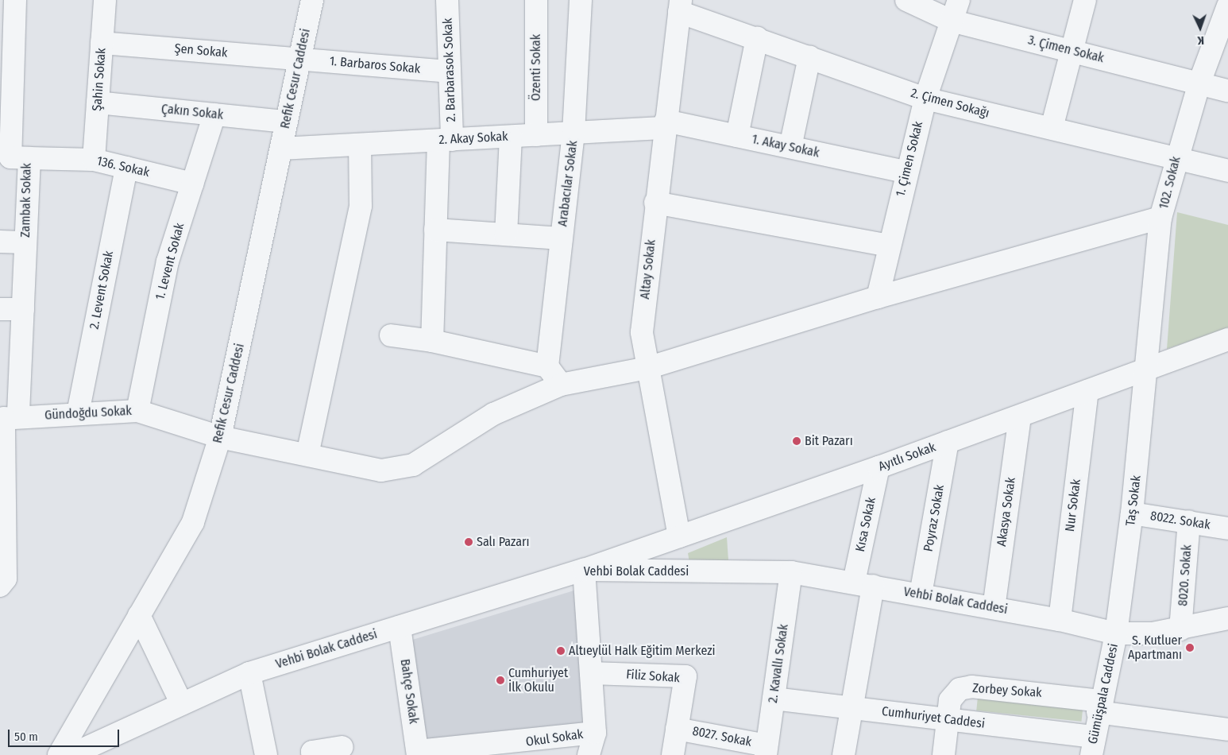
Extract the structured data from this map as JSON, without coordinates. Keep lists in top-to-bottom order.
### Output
{
  "streets": {
    "street": [
      "3. Çimen Sokak",
      "Şen Sokak",
      "1. Barbaros Sokak",
      "Özenti Sokak",
      "2. Barbarasok Sokak",
      "Refik Cesur Caddesi",
      "Şahin Sokak",
      "2. Çimen Sokağı",
      "Çakın Sokak",
      "2. Akay Sokak",
      "1. Akay Sokak",
      "1. Çimen Sokak",
      "136. Sokak",
      "102. Sokak",
      "Arabacılar Sokak",
      "Zambak Sokak",
      "1. Levent Sokak",
      "Altay Sokak",
      "2. Levent Sokak",
      "Gündoğdu Sokak",
      "Ayıtlı Sokak",
      "Taş Sokak",
      "Nur Sokak",
      "Akasya Sokak",
      "Poyraz Sokak",
      "8022. Sokak",
      "Kısa Sokak",
      "Vehbi Bolak Caddesi",
      "8020. Sokak",
      "2. Kavallı Sokak",
      "Filiz Sokak",
      "Zorbey Sokak",
      "Bahçe Sokak",
      "Gümüşpala Caddesi",
      "Cumhuriyet Caddesi",
      "8027. Sokak",
      "Okul Sokak"
    ]
  },
  "crossings": [
    ["3. Çimen Sokak", "1. Çimen Sokak"],
    ["3. Çimen Sokak", "102. Sokak"],
    ["Şen Sokak", "1. Barbaros Sokak"],
    ["Şen Sokak", "Refik Cesur Caddesi"],
    ["Şen Sokak", "Şahin Sokak"],
    ["1. Barbaros Sokak", "2. Barbarasok Sokak"],
    ["1. Barbaros Sokak", "Refik Cesur Caddesi"],
    ["Özenti Sokak", "2. Akay Sokak"],
    ["2. Barbarasok Sokak", "2. Akay Sokak"],
    ["Refik Cesur Caddesi", "Çakın Sokak"],
    ["Refik Cesur Caddesi", "2. Akay Sokak"],
    ["Refik Cesur Caddesi", "Gündoğdu Sokak"],
    ["Şahin Sokak", "Çakın Sokak"],
    ["Şahin Sokak", "136. Sokak"],
    ["2. Çimen Sokağı", "1. Çimen Sokak"],
    ["2. Çimen Sokağı", "102. Sokak"],
    ["2. Çimen Sokağı", "Altay Sokak"],
    ["Çakın Sokak", "1. Levent Sokak"],
    ["2. Akay Sokak", "1. Akay Sokak"],
    ["2. Akay Sokak", "Arabacılar Sokak"],
    ["2. Akay Sokak", "Altay Sokak"],
    ["1. Akay Sokak", "1. Çimen Sokak"],
    ["1. Akay Sokak", "Altay Sokak"],
    ["1. Çimen Sokak", "Gündoğdu Sokak"],
    ["136. Sokak", "Zambak Sokak"],
    ["136. Sokak", "1. Levent Sokak"],
    ["136. Sokak", "2. Levent Sokak"],
    ["102. Sokak", "Gündoğdu Sokak"],
    ["102. Sokak", "Ayıtlı Sokak"],
    ["102. Sokak", "Taş Sokak"],
    ["Zambak Sokak", "Gündoğdu Sokak"],
    ["1. Levent Sokak", "Gündoğdu Sokak"],
    ["Altay Sokak", "Gündoğdu Sokak"],
    ["Altay Sokak", "Ayıtlı Sokak"],
    ["2. Levent Sokak", "Gündoğdu Sokak"],
    ["Ayıtlı Sokak", "Taş Sokak"],
    ["Ayıtlı Sokak", "Nur Sokak"],
    ["Ayıtlı Sokak", "Akasya Sokak"],
    ["Ayıtlı Sokak", "Poyraz Sokak"],
    ["Ayıtlı Sokak", "Kısa Sokak"],
    ["Ayıtlı Sokak", "Vehbi Bolak Caddesi"],
    ["Taş Sokak", "8022. Sokak"],
    ["Taş Sokak", "Vehbi Bolak Caddesi"],
    ["Taş Sokak", "Gümüşpala Caddesi"],
    ["Nur Sokak", "Vehbi Bolak Caddesi"],
    ["Akasya Sokak", "Vehbi Bolak Caddesi"],
    ["Poyraz Sokak", "Vehbi Bolak Caddesi"],
    ["8022. Sokak", "8020. Sokak"],
    ["Kısa Sokak", "Vehbi Bolak Caddesi"],
    ["Vehbi Bolak Caddesi", "8020. Sokak"],
    ["Vehbi Bolak Caddesi", "2. Kavallı Sokak"],
    ["Vehbi Bolak Caddesi", "Bahçe Sokak"],
    ["Vehbi Bolak Caddesi", "Gümüşpala Caddesi"],
    ["2. Kavallı Sokak", "Cumhuriyet Caddesi"],
    ["2. Kavallı Sokak", "8027. Sokak"],
    ["Filiz Sokak", "8027. Sokak"],
    ["Zorbey Sokak", "Gümüşpala Caddesi"],
    ["Zorbey Sokak", "Cumhuriyet Caddesi"],
    ["Bahçe Sokak", "Okul Sokak"],
    ["Gümüşpala Caddesi", "Cumhuriyet Caddesi"]
  ],
  "places": [
    "Bit Pazarı",
    "Salı Pazarı",
    "S. Kutluer Apartmanı",
    "Altıeylül Halk Eğitim Merkezi",
    "Cumhuriyet İlk Okulu"
  ],
  "scale_bar": "50 m",
  "north": "bottom"
}
